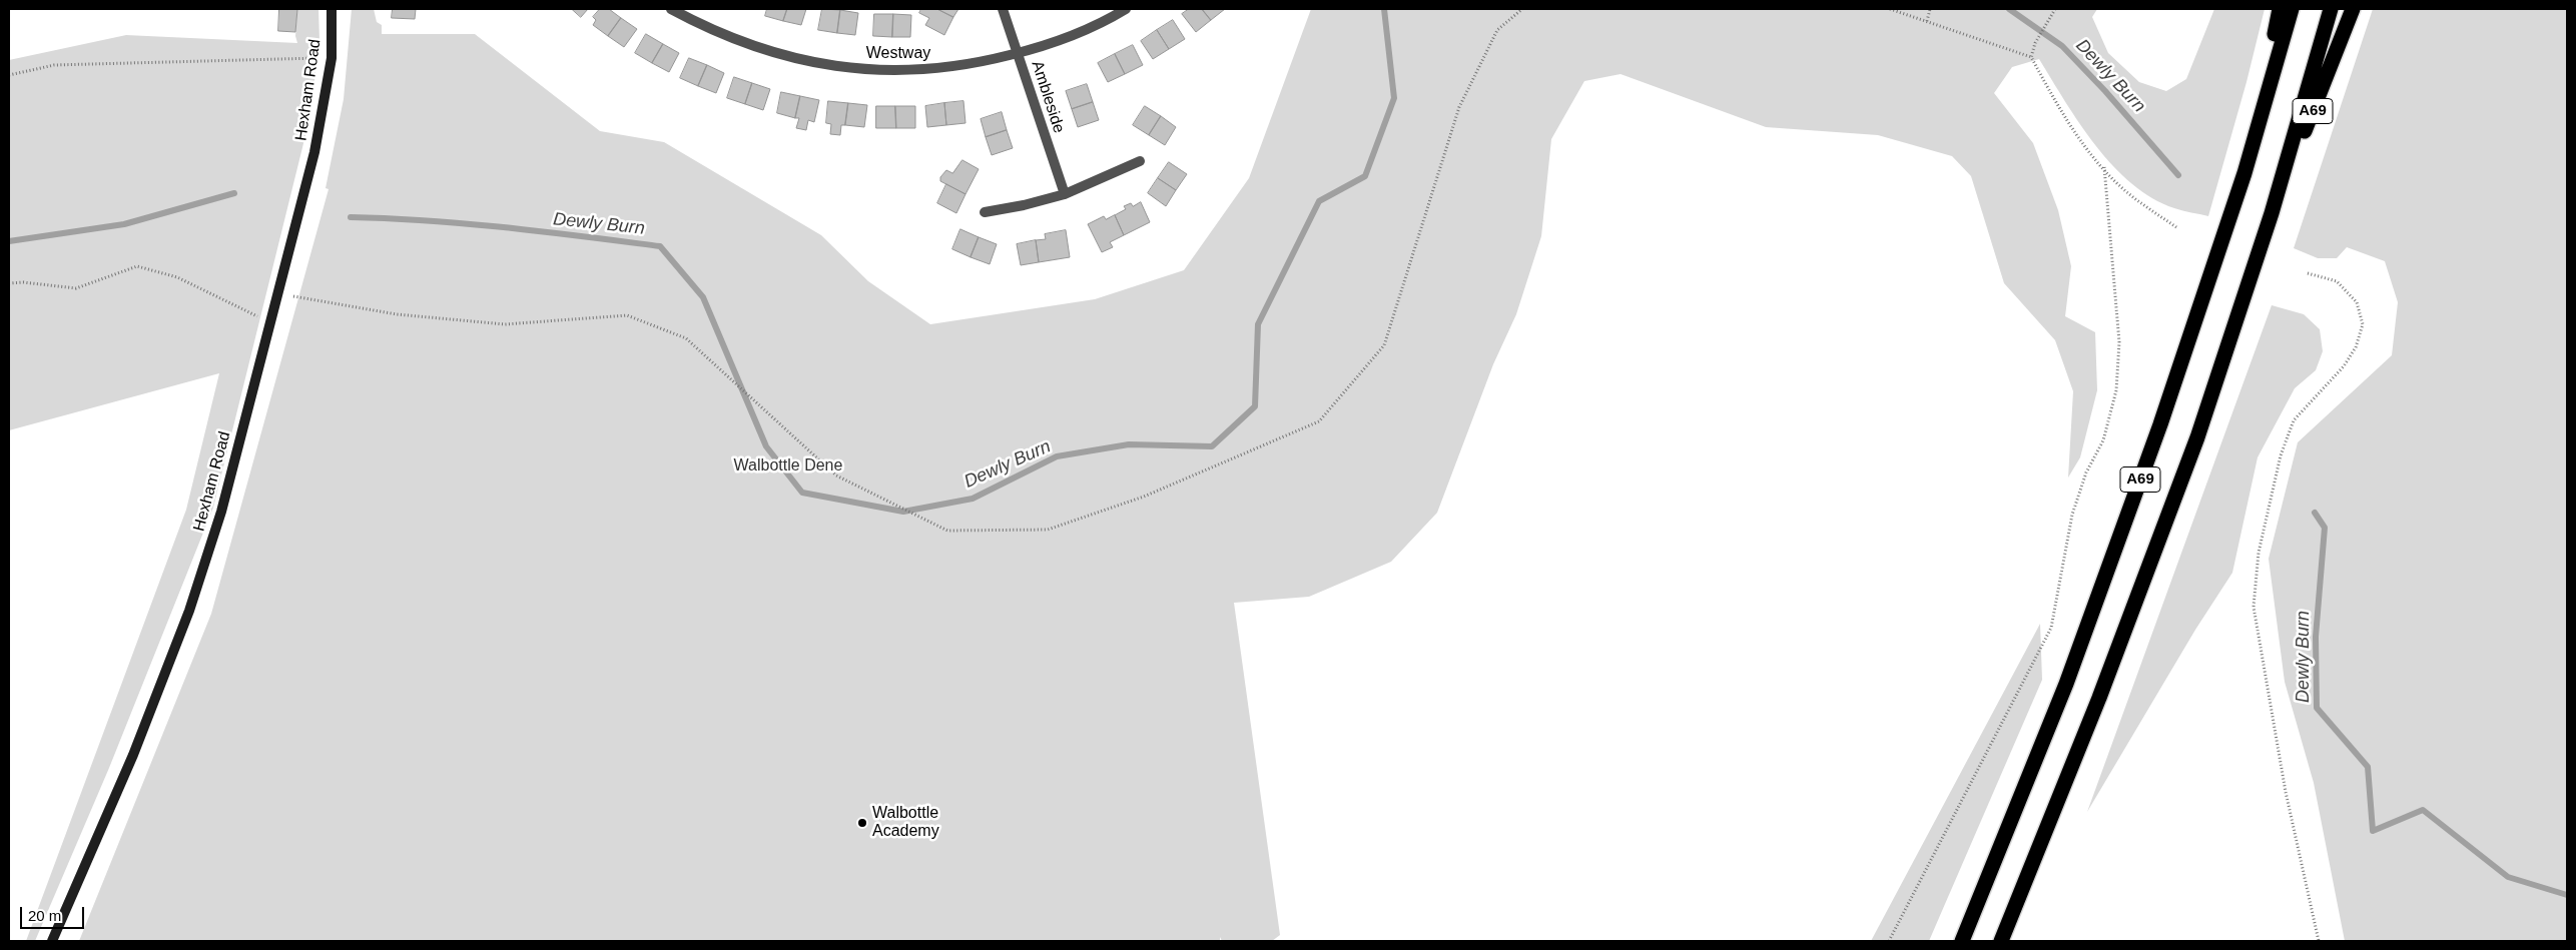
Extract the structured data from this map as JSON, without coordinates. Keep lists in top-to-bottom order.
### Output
{
  "streets": {
    "highway": ["A69"],
    "main road": ["Hexham Road"],
    "street": ["Westway", "Ambleside"]
  },
  "crossings": [
    ["Westway", "Ambleside"]
  ],
  "water": ["Dewly Burn"],
  "parks": ["Walbottle Dene"],
  "places": ["Walbottle Academy"],
  "scale_bar": "20 m"
}
